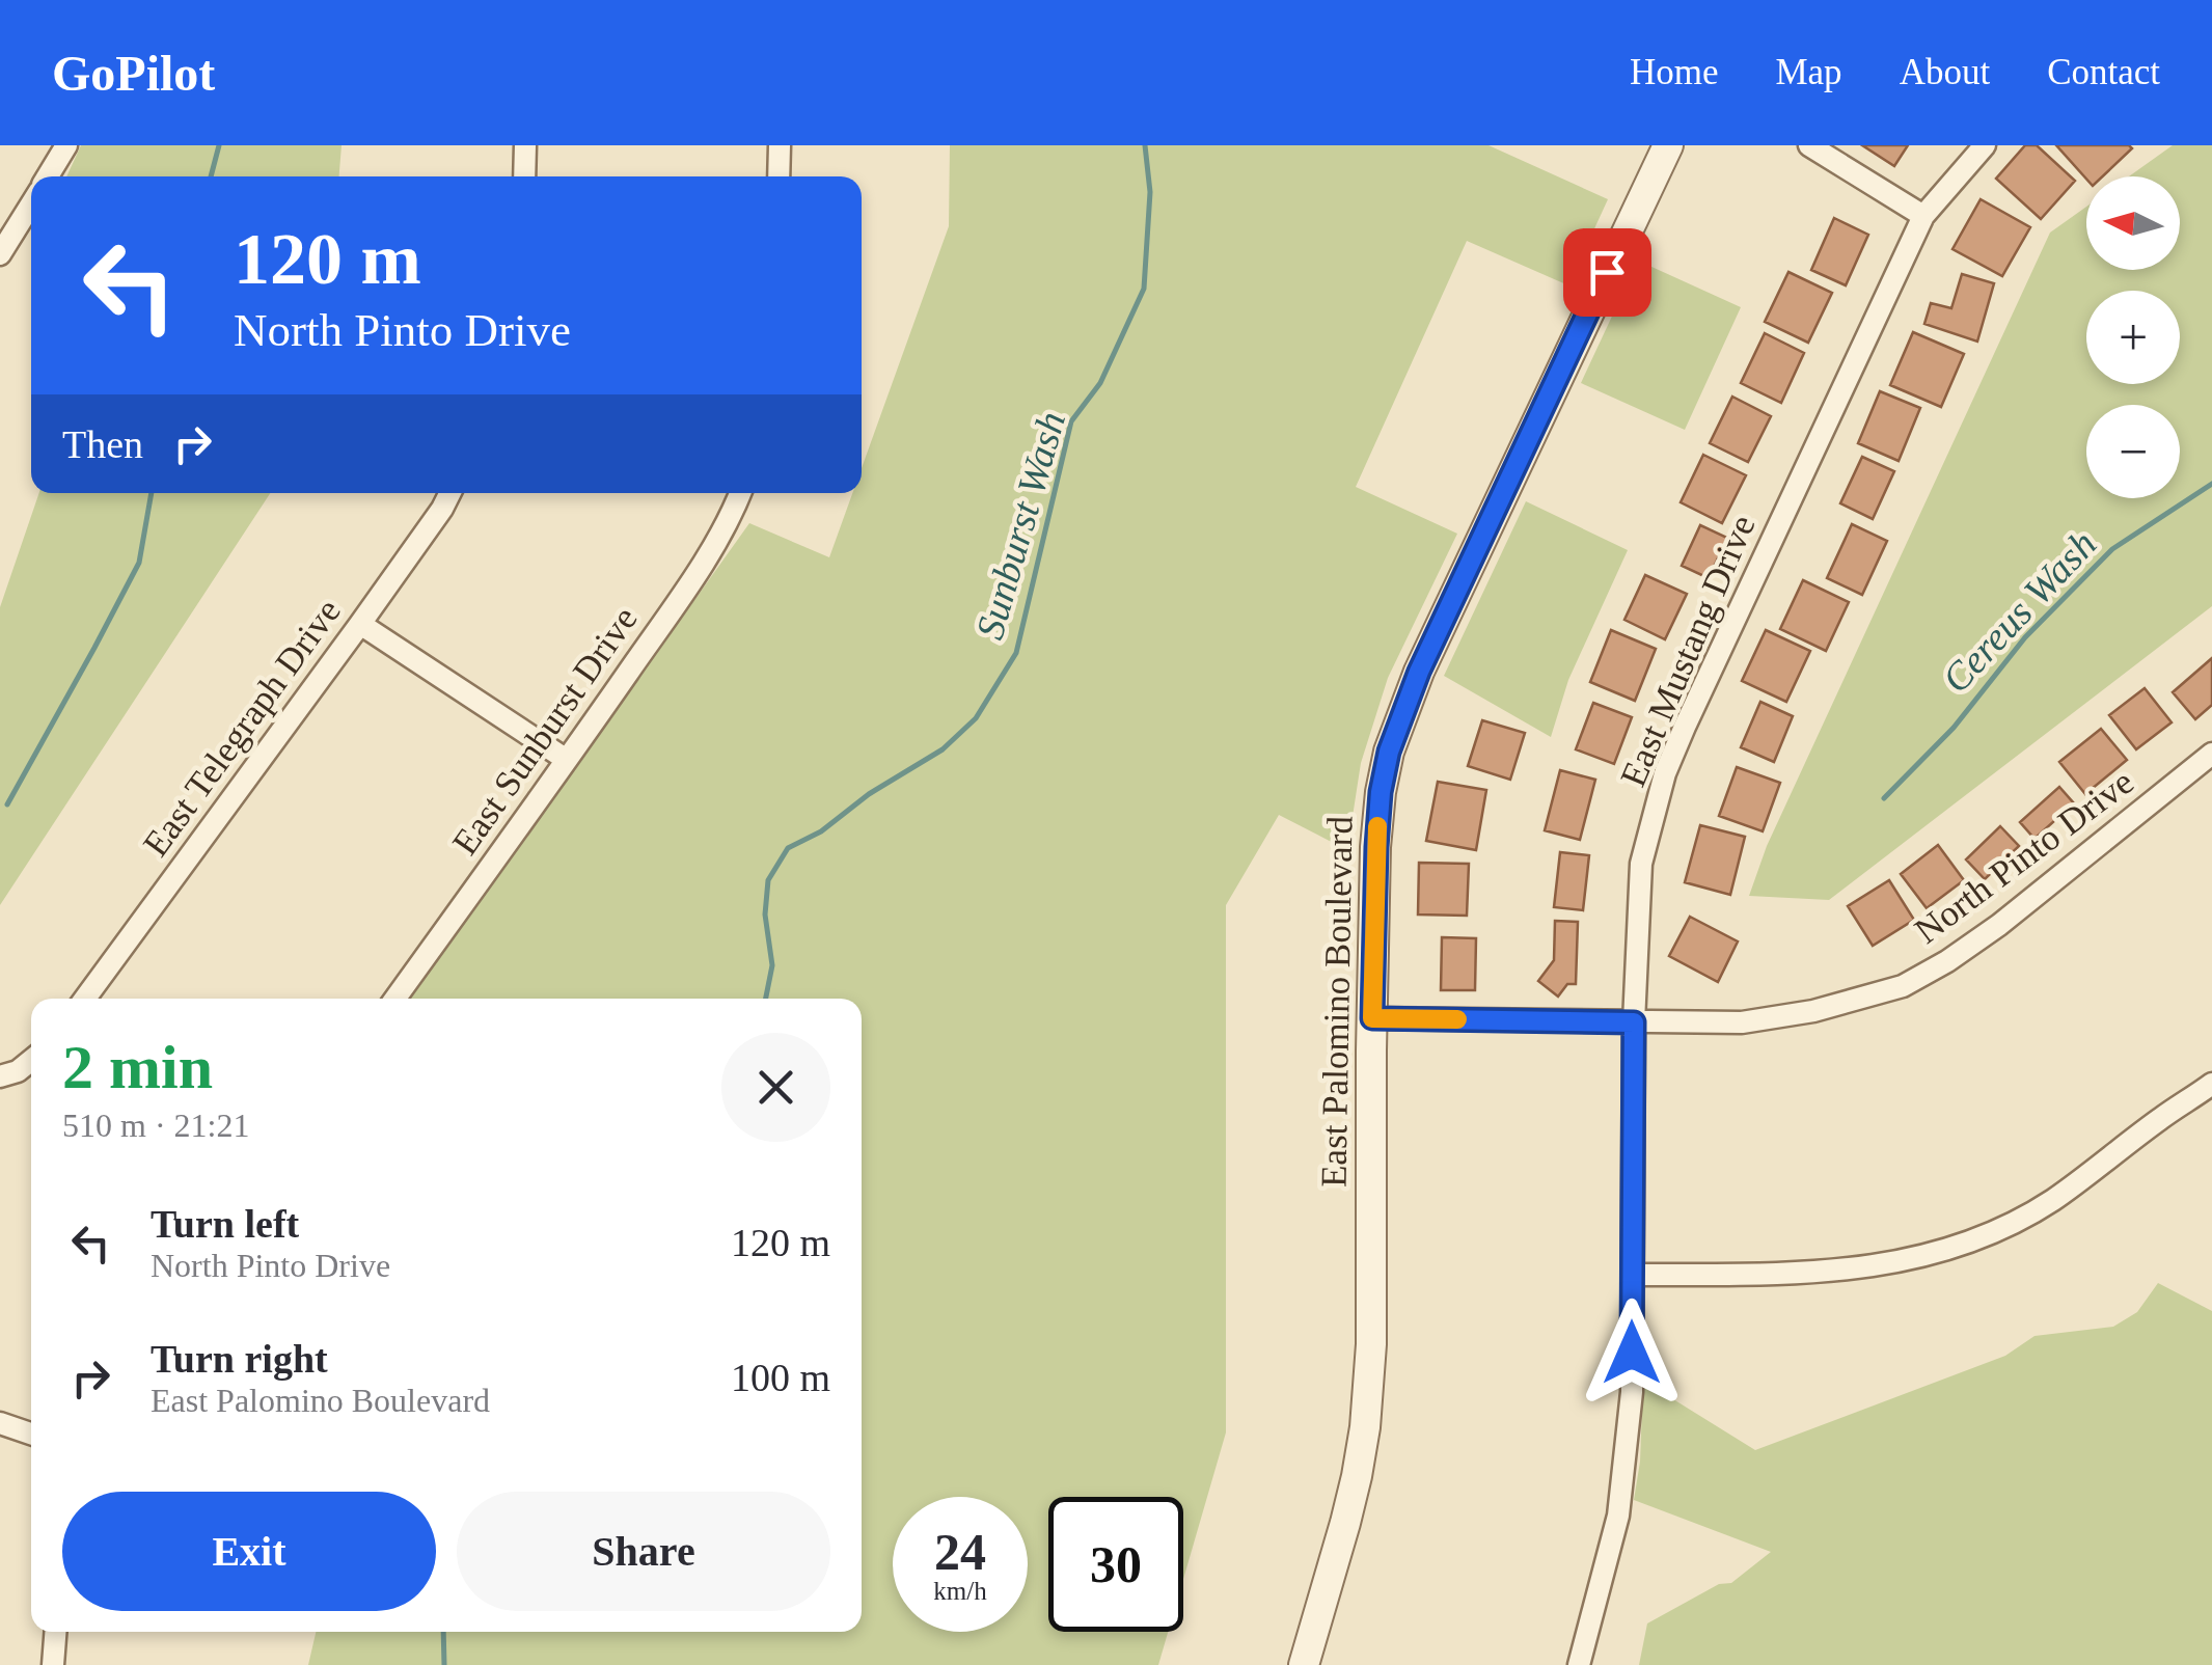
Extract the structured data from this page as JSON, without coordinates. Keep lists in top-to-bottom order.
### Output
{
  "streets": {
    "street": [
      "East Mustang Drive",
      "East Telegraph Drive",
      "East Sunburst Drive",
      "North Pinto Drive",
      "East Palomino Boulevard"
    ]
  },
  "crossings": [
    ["East Mustang Drive", "North Pinto Drive"],
    ["North Pinto Drive", "East Palomino Boulevard"]
  ],
  "water": ["Sunburst Wash", "Cereus Wash"],
  "north": "left",
  "page": {
    "header": "GoPilot",
    "nav": [
      "Home",
      "Map",
      "About",
      "Contact"
    ],
    "map_buttons": ["+", "−"],
    "turn": ["120 m", "North Pinto Drive"],
    "then": "Then",
    "heading": ["2 min", "510 m · 21:21"],
    "list": [
      {
        "name": "Turn left",
        "note": "North Pinto Drive",
        "value": "120 m"
      },
      {
        "name": "Turn right",
        "note": "East Palomino Boulevard",
        "value": "100 m"
      }
    ],
    "buttons": ["Exit", "Share"],
    "speed": "24 km/h",
    "limit": "30"
  }
}
